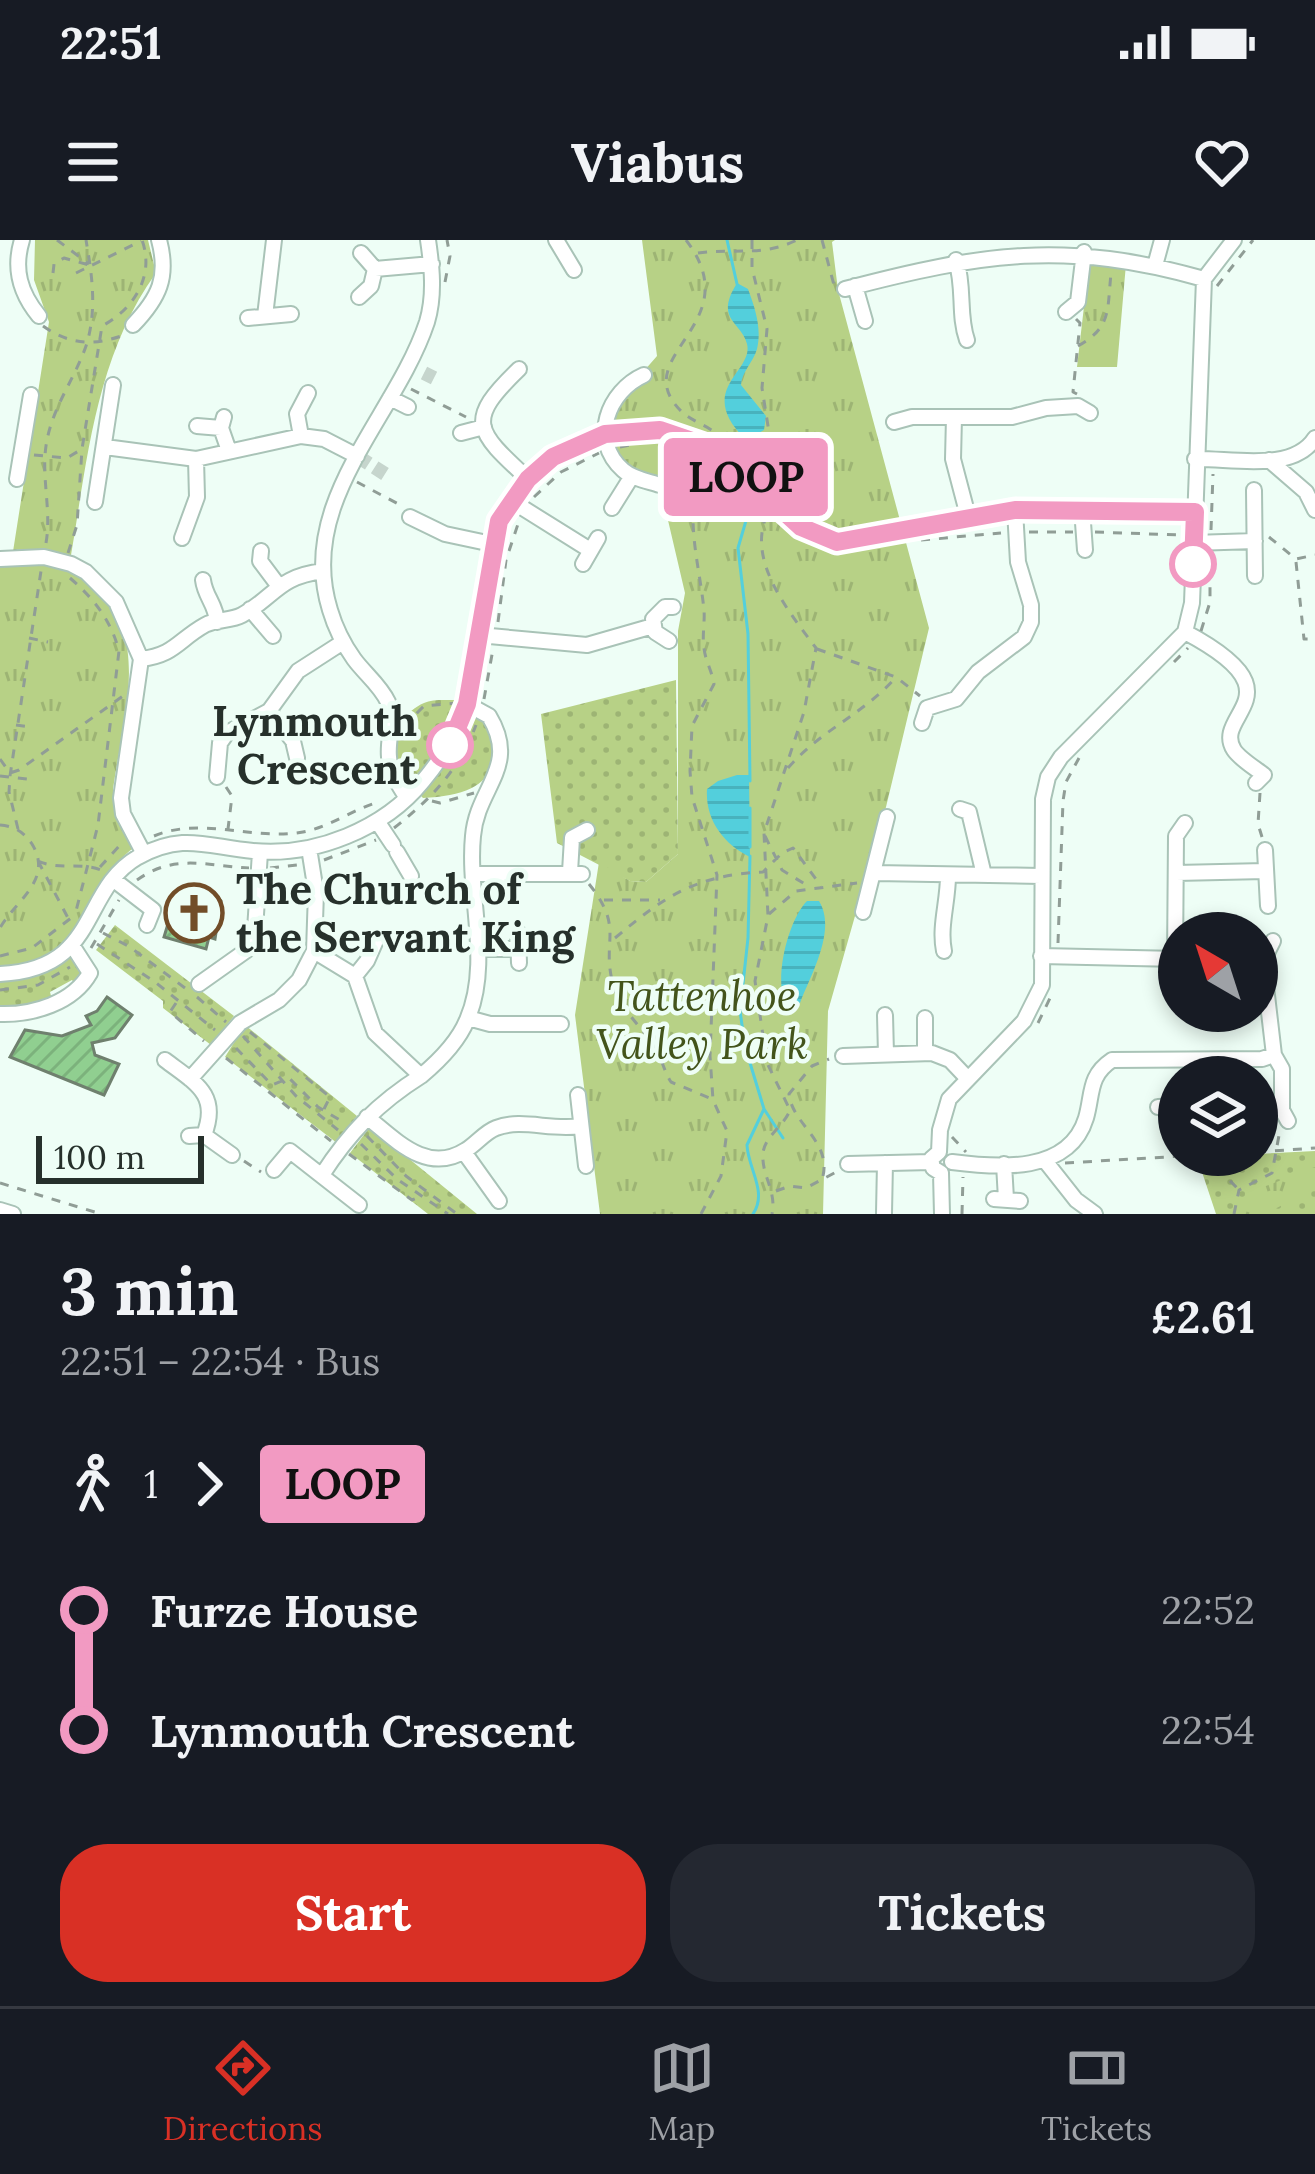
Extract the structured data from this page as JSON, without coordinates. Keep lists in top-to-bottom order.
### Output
{
  "parks": ["Tattenhoe Valley Park"],
  "places": {
    "other": ["Lynmouth Crescent"],
    "church": ["The Church of the Servant King"]
  },
  "lines": ["bus line LOOP"],
  "scale_bar": "100 m",
  "north": "top left",
  "page": {
    "status": "22:51",
    "header": "Viabus",
    "on_map": "LOOP",
    "scale": "100 m",
    "heading": ["3 min", "22:51 – 22:54 · Bus", "£2.61"],
    "legs": ["1", "LOOP"],
    "list": [
      {
        "name": "Furze House",
        "value": "22:52"
      },
      {
        "name": "Lynmouth Crescent",
        "value": "22:54"
      }
    ],
    "buttons": ["Start", "Tickets"],
    "tabs": ["Directions", "Map", "Tickets"]
  }
}
